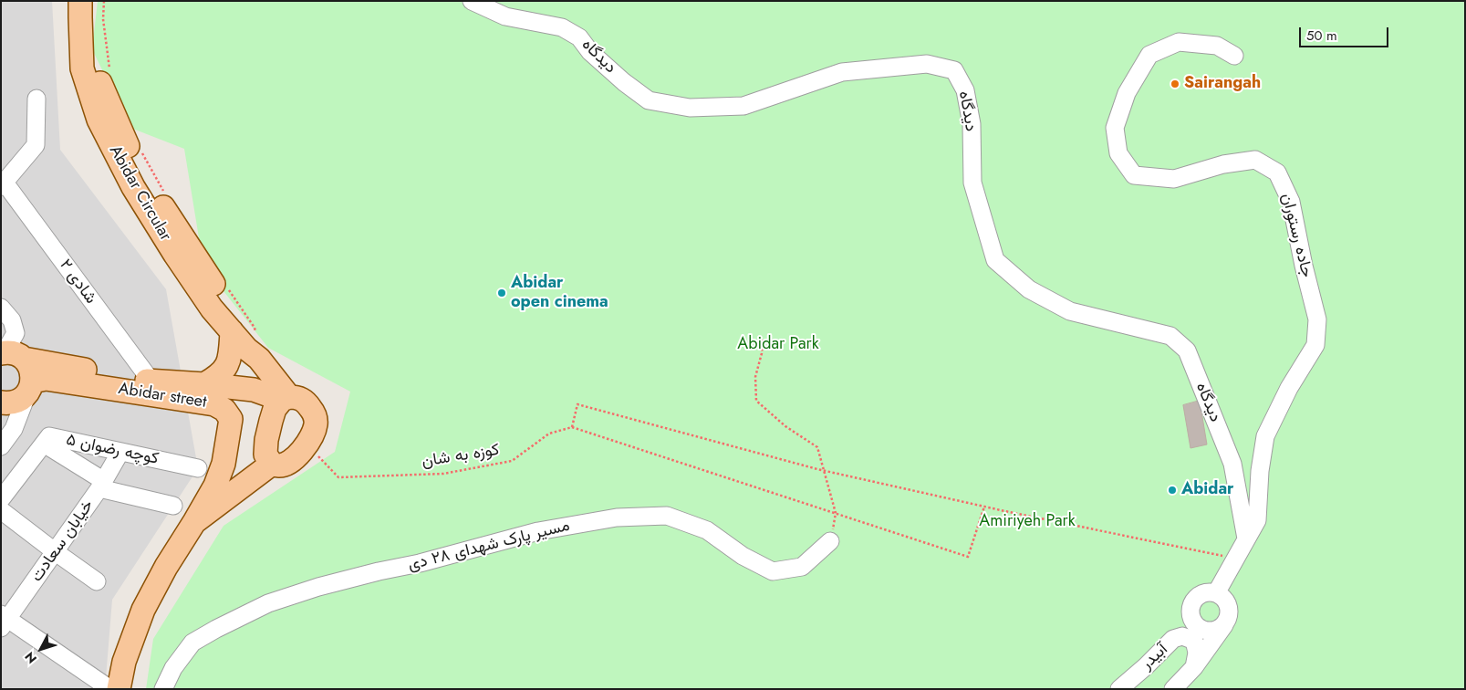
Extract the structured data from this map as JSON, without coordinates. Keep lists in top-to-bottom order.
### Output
{
  "streets": {
    "main road": ["Abidar Circular", "Abidar street"],
    "street": [
      "دیدگاه",
      "جاده رستوران",
      "شادی ۲",
      "کوچه رضوان ۵",
      "خیابان سعادت",
      "مسیر پارک شهدای ۲۸ دی",
      "آبیدر"
    ],
    "path": ["کوزه به شان"]
  },
  "crossings": [
    ["دیدگاه", "جاده رستوران"],
    ["Abidar Circular", "Abidar street"],
    ["Abidar Circular", "کوزه به شان"],
    ["شادی ۲", "Abidar street"],
    ["Abidar street", "کوزه به شان"],
    ["کوچه رضوان ۵", "خیابان سعادت"]
  ],
  "parks": ["Abidar Park", "Amiriyeh Park"],
  "places": ["Sairangah", "Abidar open cinema", "Abidar"],
  "scale_bar": "50 m",
  "north": "bottom left"
}
